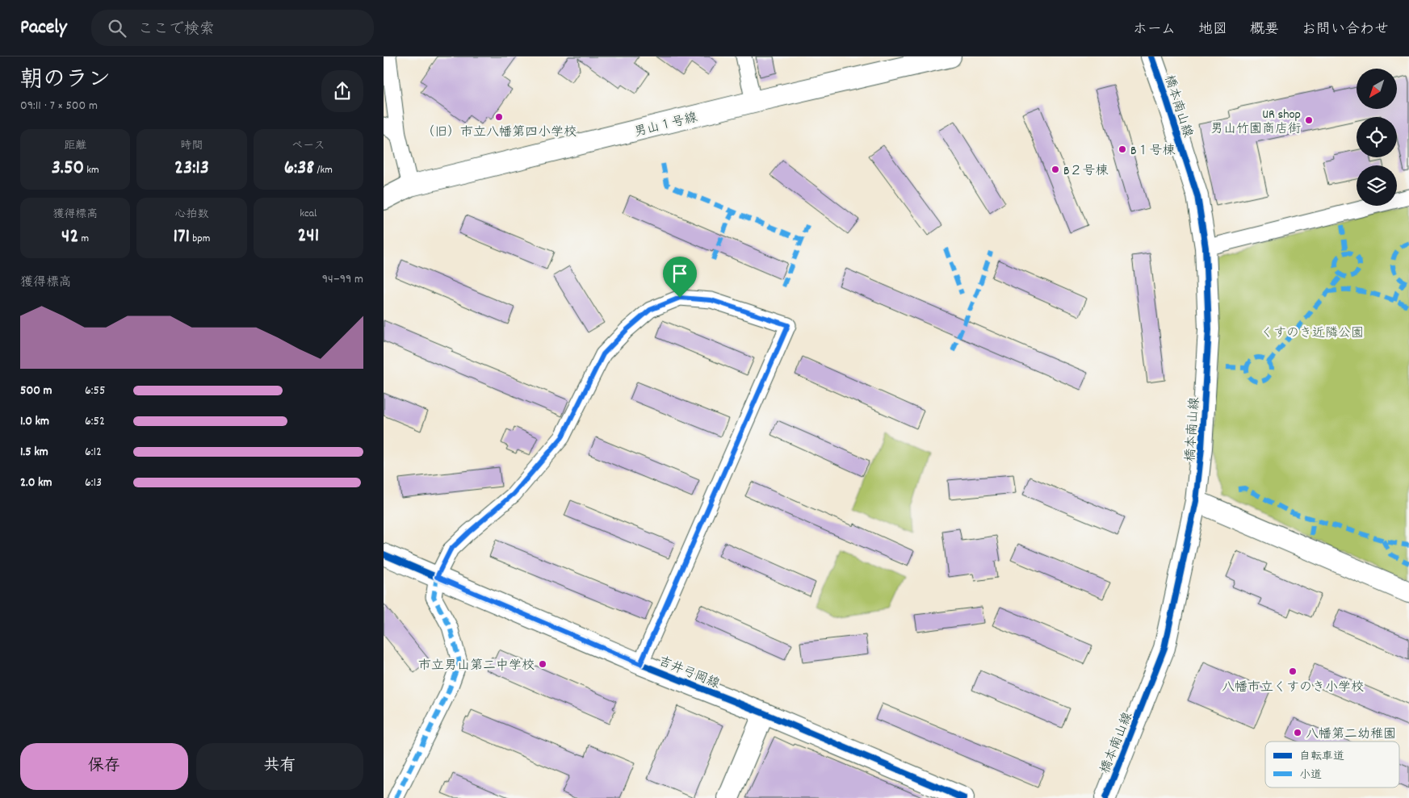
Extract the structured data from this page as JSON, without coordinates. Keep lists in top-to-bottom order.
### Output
{
  "streets": {
    "street": ["橋本南山線", "男山１号線", "吉井弓岡線"]
  },
  "parks": ["くすのき近隣公園"],
  "places": [
    "（旧）市立八幡第四小学校",
    "UR shop 男山竹園商店街",
    "B１号棟",
    "B２号棟",
    "市立男山第二中学校",
    "八幡市立くすのき小学校",
    "八幡第二幼稚園"
  ],
  "legend": ["自転車道", "小道"],
  "north": "bottom left",
  "page": {
    "header": "Pacely",
    "search": "ここで検索",
    "nav": [
      "ホーム",
      "地図",
      "概要",
      "お問い合わせ"
    ],
    "heading": ["朝のラン", "09:11 · 7 × 500 m"],
    "stats": [
      ["距離", "3.50 km"],
      ["時間", "23:13"],
      ["ペース", "6:38 /km"],
      ["獲得標高", "42 m"],
      ["心拍数", "171 bpm"],
      ["kcal", "241"]
    ],
    "chart": ["獲得標高", "94–99 m"],
    "list": [
      {
        "name": "500 m",
        "note": "6:55"
      },
      {
        "name": "1.0 km",
        "note": "6:52"
      },
      {
        "name": "1.5 km",
        "note": "6:12"
      },
      {
        "name": "2.0 km",
        "note": "6:13"
      }
    ],
    "buttons": ["保存", "共有"]
  }
}
